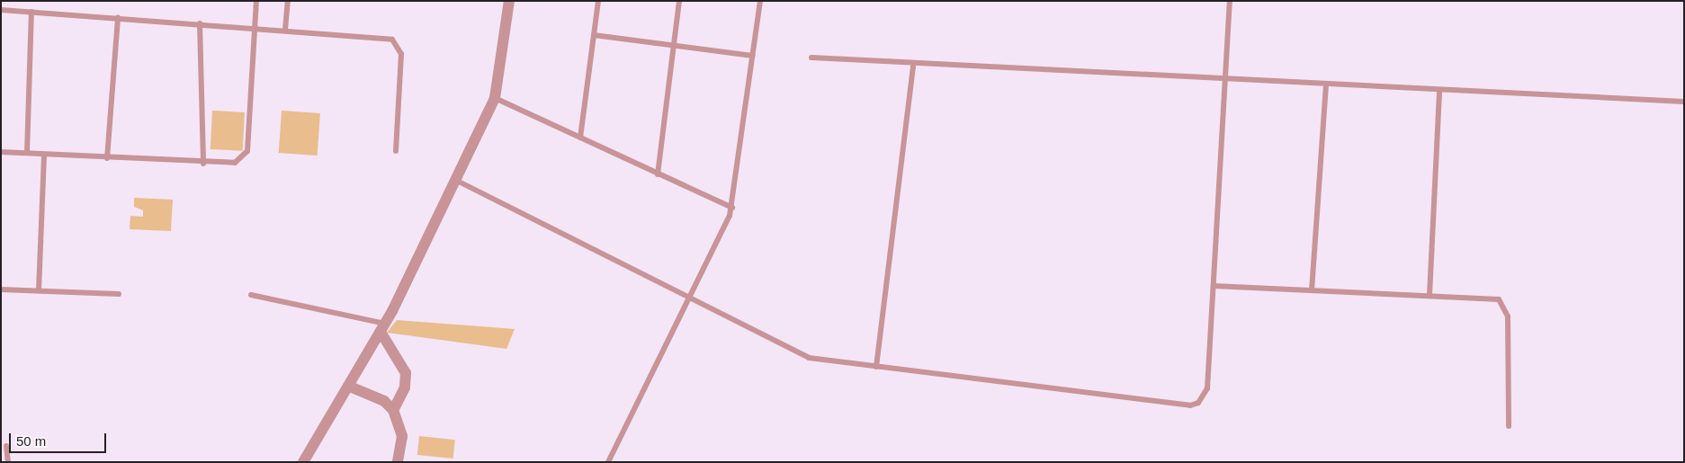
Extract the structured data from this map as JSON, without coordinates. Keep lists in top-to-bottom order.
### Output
{
  "scale_bar": "50 m"
}
